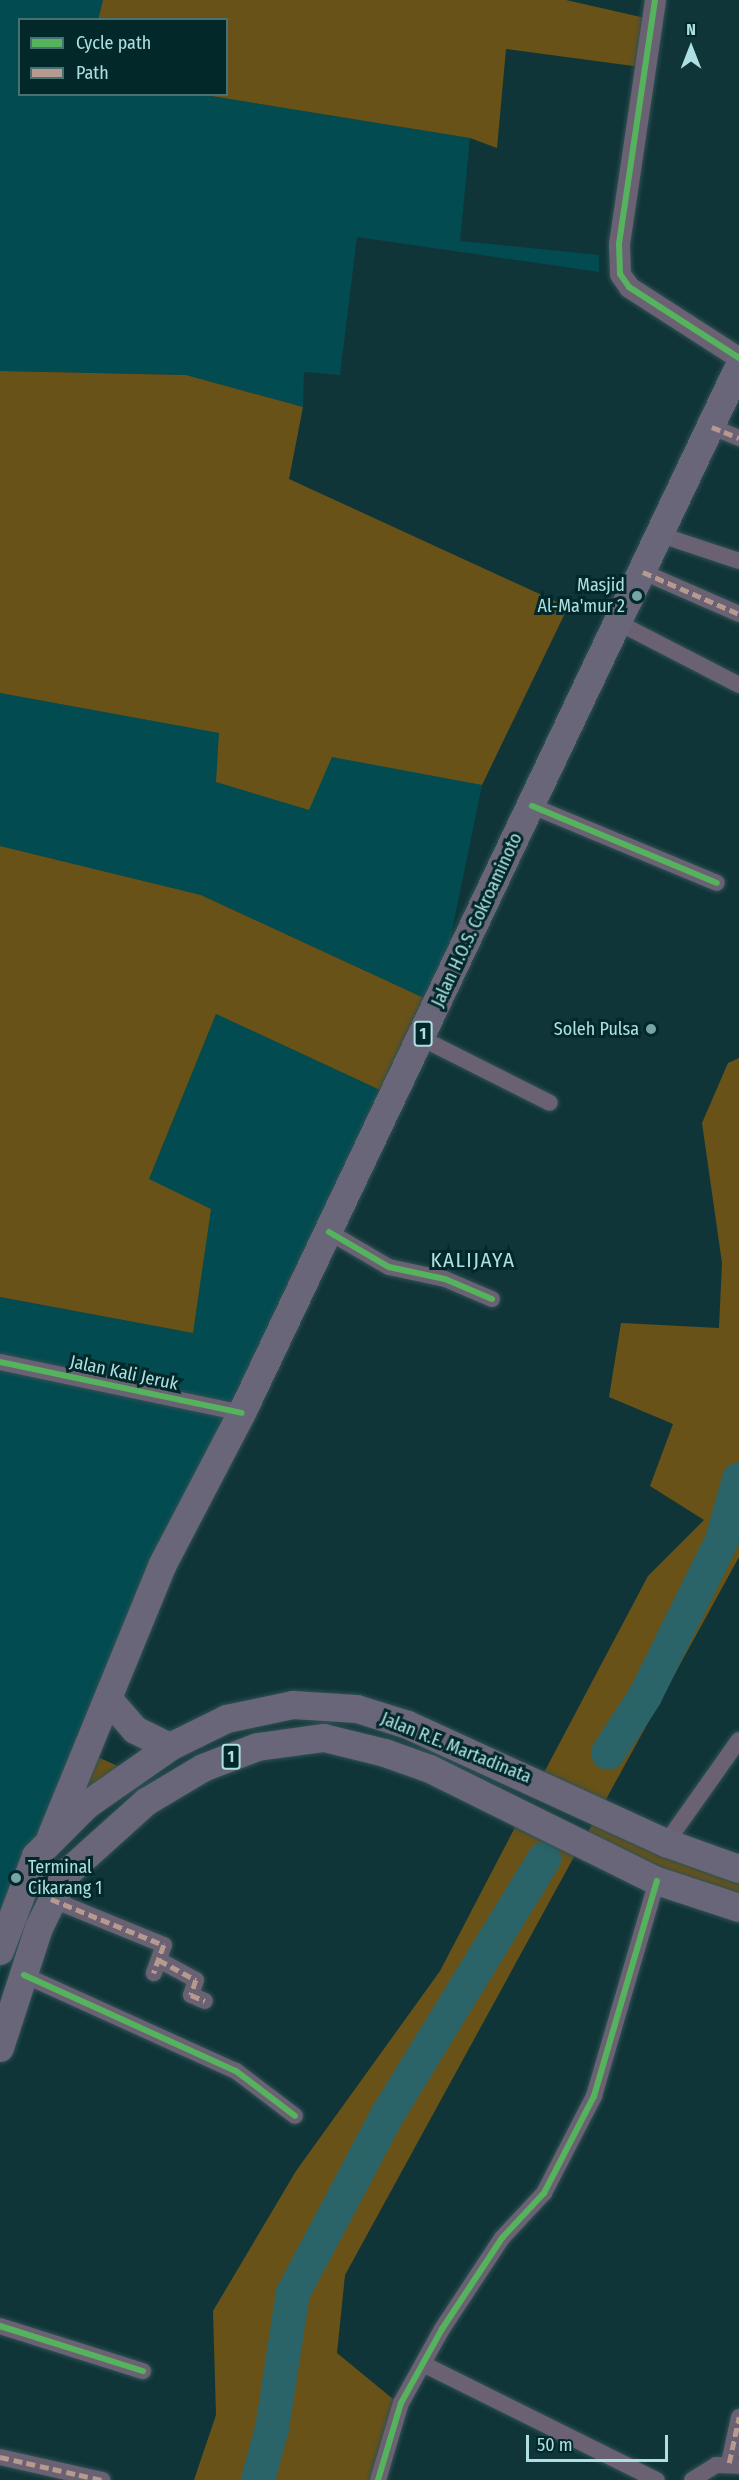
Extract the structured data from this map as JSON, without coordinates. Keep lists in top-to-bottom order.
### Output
{
  "streets": {
    "highway": ["Jalan H.O.S. Cokroaminoto", "1", "Jalan R.E. Martadinata"],
    "street": ["Jalan Kali Jeruk"]
  },
  "crossings": [
    ["Jalan H.O.S. Cokroaminoto", "1"],
    ["Jalan H.O.S. Cokroaminoto", "Jalan Kali Jeruk"],
    ["Jalan H.O.S. Cokroaminoto", "Jalan R.E. Martadinata"],
    ["1", "Jalan R.E. Martadinata"]
  ],
  "districts": ["KALIJAYA"],
  "places": ["Masjid Al-Ma'mur 2", "Soleh Pulsa", "Terminal Cikarang 1"],
  "legend": ["Cycle path", "Path"],
  "scale_bar": "50 m",
  "north": "top"
}
